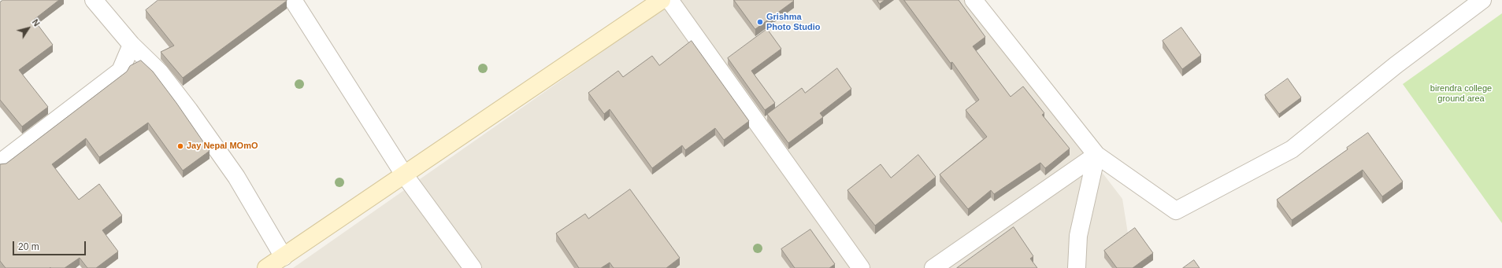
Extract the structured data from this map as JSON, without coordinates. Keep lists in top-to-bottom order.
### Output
{
  "parks": ["birendra college ground area"],
  "places": ["Grishma Photo Studio", "Jay Nepal MOmO"],
  "scale_bar": "20 m",
  "north": "top right"
}
